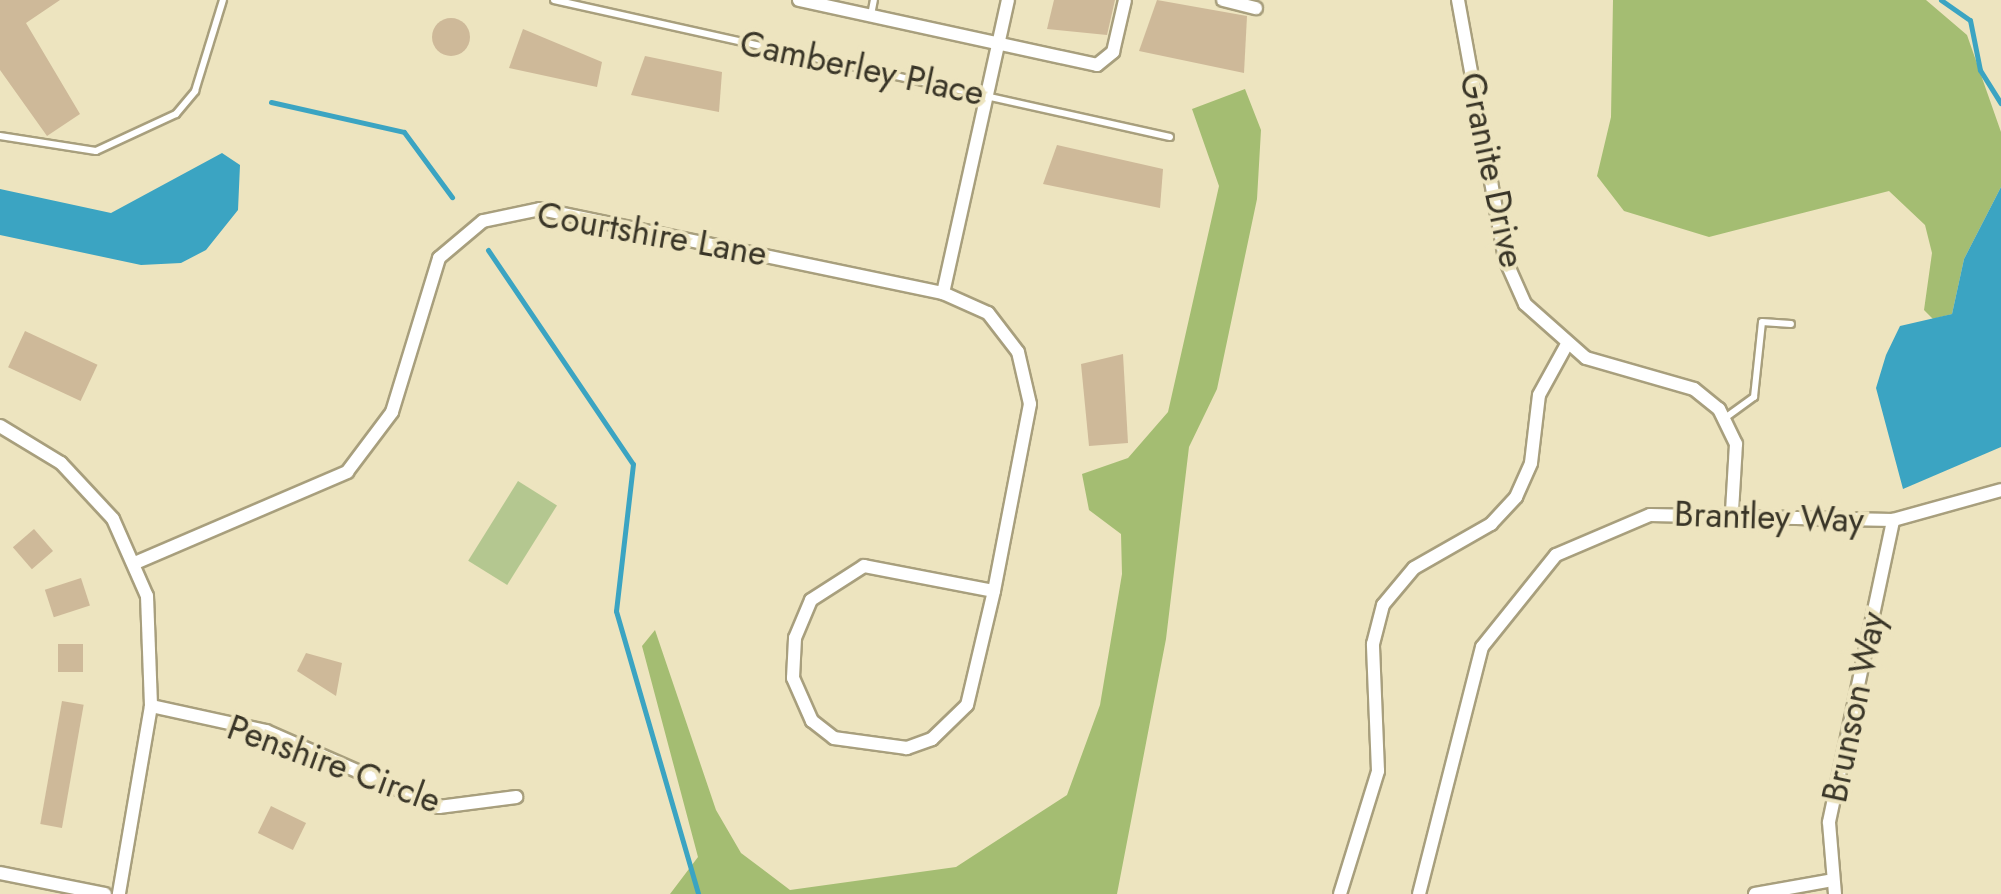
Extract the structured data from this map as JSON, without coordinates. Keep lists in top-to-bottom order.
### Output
{
  "streets": {
    "street": [
      "Camberley Place",
      "Granite Drive",
      "Courtshire Lane",
      "Brantley Way",
      "Brunson Way",
      "Penshire Circle"
    ]
  },
  "crossings": [
    ["Brantley Way", "Brunson Way"]
  ]
}
